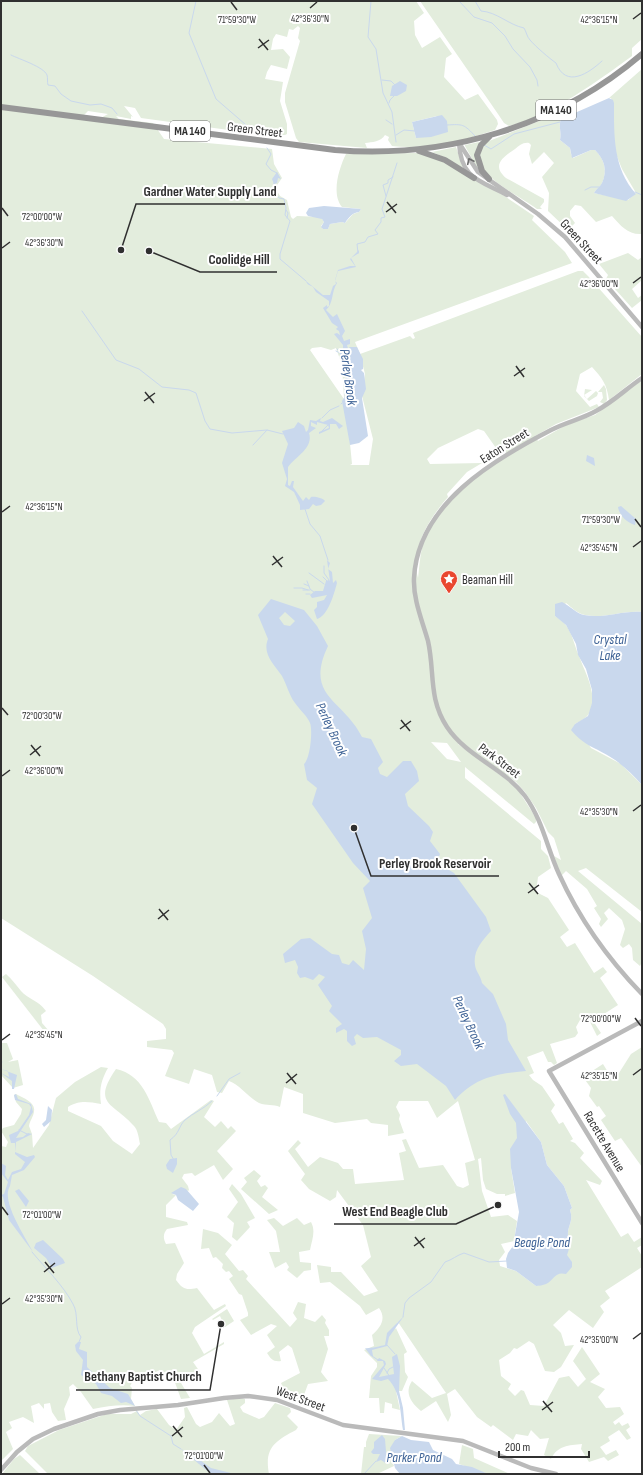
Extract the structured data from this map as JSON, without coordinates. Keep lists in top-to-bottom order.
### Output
{
  "streets": {
    "highway": ["MA 140", "Green Street"],
    "street": [
      "Eaton Street",
      "Park Street",
      "Racette Avenue",
      "West Street"
    ]
  },
  "crossings": [
    ["MA 140", "Green Street"],
    ["Eaton Street", "Park Street"]
  ],
  "water": [
    "Perley Brook",
    "Crystal Lake",
    "Beagle Pond",
    "Parker Pond"
  ],
  "places": {
    "other": [
      "Gardner Water Supply Land",
      "Coolidge Hill",
      "Perley Brook Reservoir",
      "West End Beagle Club",
      "Bethany Baptist Church"
    ],
    "place": ["Beaman Hill"]
  },
  "scale_bar": "200 m",
  "coordinates": [
    "42°36'30\"N",
    "42°36'15\"N",
    "71°59'30\"W",
    "72°00'00\"W",
    "42°36'00\"N",
    "42°35'45\"N",
    "72°00'30\"W",
    "42°35'30\"N",
    "42°35'15\"N",
    "72°01'00\"W",
    "42°35'00\"N"
  ]
}
